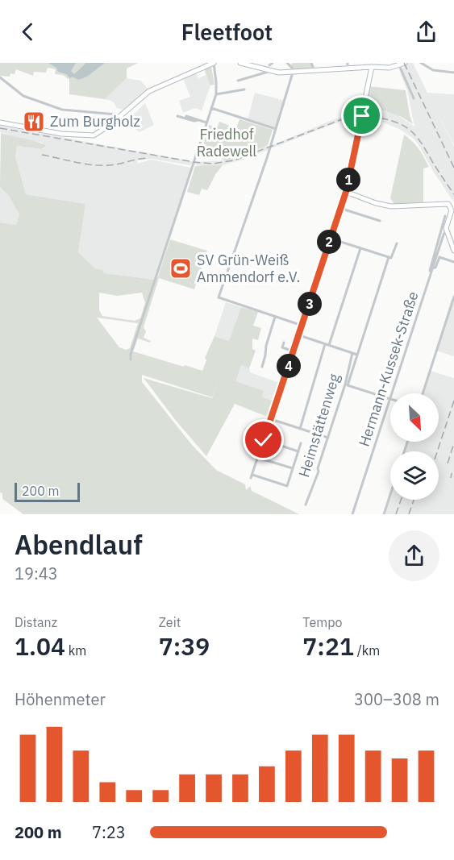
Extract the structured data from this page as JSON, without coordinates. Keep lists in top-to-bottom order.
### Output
{
  "streets": {
    "street": ["Hermann-Kussek-Straße", "Heimstättenweg"]
  },
  "parks": ["Friedhof Radewell"],
  "places": {
    "restaurant": ["Zum Burgholz"],
    "sports": ["SV Grün-Weiß Ammendorf e.V."]
  },
  "scale_bar": "200 m",
  "north": "bottom right",
  "page": {
    "header": "Fleetfoot",
    "pins": [
      "1",
      "2",
      "3",
      "4"
    ],
    "scale": "200 m",
    "heading": ["Abendlauf", "19:43"],
    "stats": [
      ["Distanz", "1.04 km"],
      ["Zeit", "7:39"],
      ["Tempo", "7:21 /km"]
    ],
    "chart": ["Höhenmeter", "300–308 m"],
    "list": [
      {
        "name": "200 m",
        "note": "7:23"
      }
    ]
  }
}
